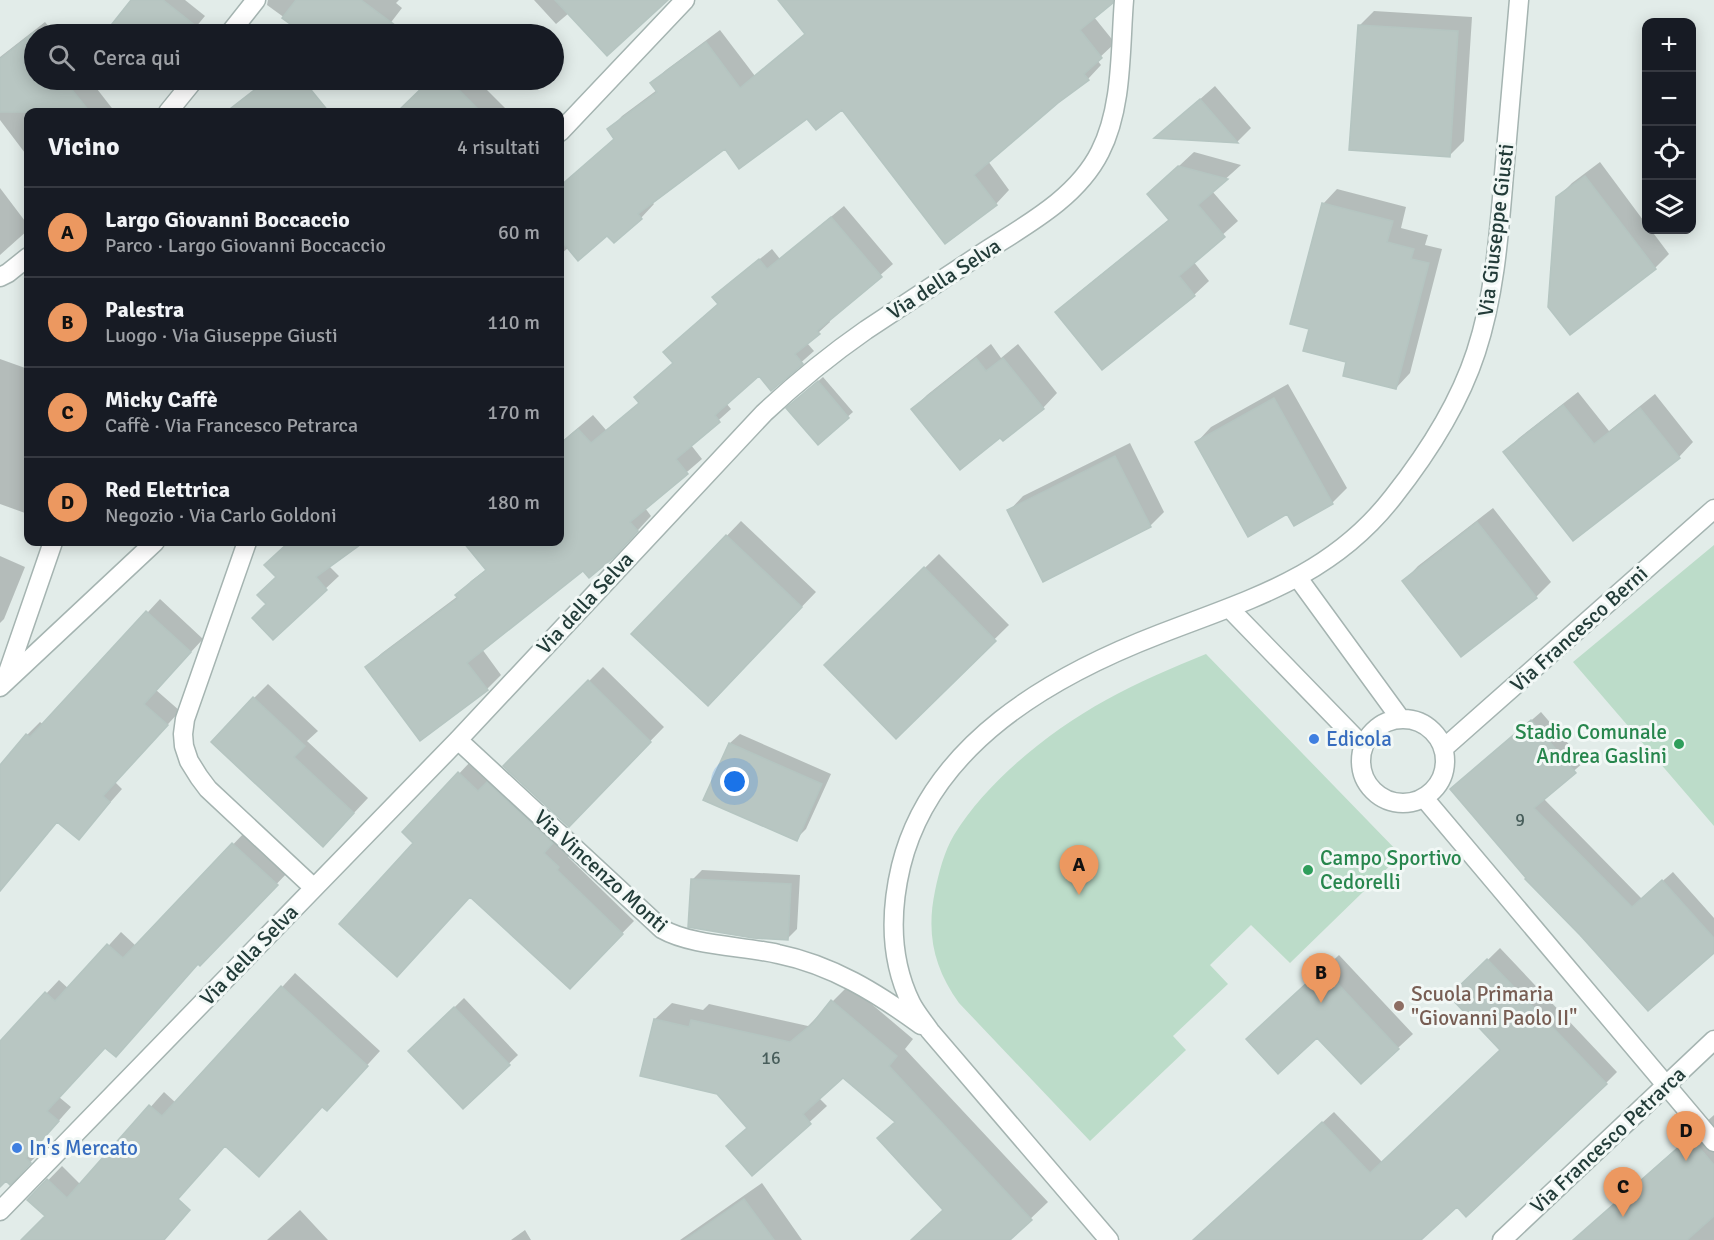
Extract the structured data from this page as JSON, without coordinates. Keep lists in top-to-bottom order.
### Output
{
  "streets": {
    "street": [
      "Via Giuseppe Giusti",
      "Via della Selva",
      "Via Francesco Berni",
      "Via Vincenzo Monti",
      "Via Francesco Petrarca"
    ]
  },
  "crossings": [
    ["Via Giuseppe Giusti", "Via Vincenzo Monti"],
    ["Via della Selva", "Via Vincenzo Monti"]
  ],
  "places": [
    "Edicola",
    "Stadio Comunale Andrea Gaslini",
    "Campo Sportivo Cedorelli",
    "Scuola Primaria \"Giovanni Paolo II\"",
    "In's Mercato"
  ],
  "house_numbers": ["9", "16"],
  "page": {
    "map_buttons": ["+", "−"],
    "search": "Cerca qui",
    "heading": ["Vicino", "4 risultati"],
    "list": [
      {
        "mark": "A",
        "name": "Largo Giovanni Boccaccio",
        "note": "Parco · Largo Giovanni Boccaccio",
        "value": "60 m"
      },
      {
        "mark": "B",
        "name": "Palestra",
        "note": "Luogo · Via Giuseppe Giusti",
        "value": "110 m"
      },
      {
        "mark": "C",
        "name": "Micky Caffè",
        "note": "Caffè · Via Francesco Petrarca",
        "value": "170 m"
      },
      {
        "mark": "D",
        "name": "Red Elettrica",
        "note": "Negozio · Via Carlo Goldoni",
        "value": "180 m"
      }
    ],
    "pins": [
      "A",
      "B",
      "D",
      "C"
    ]
  }
}
